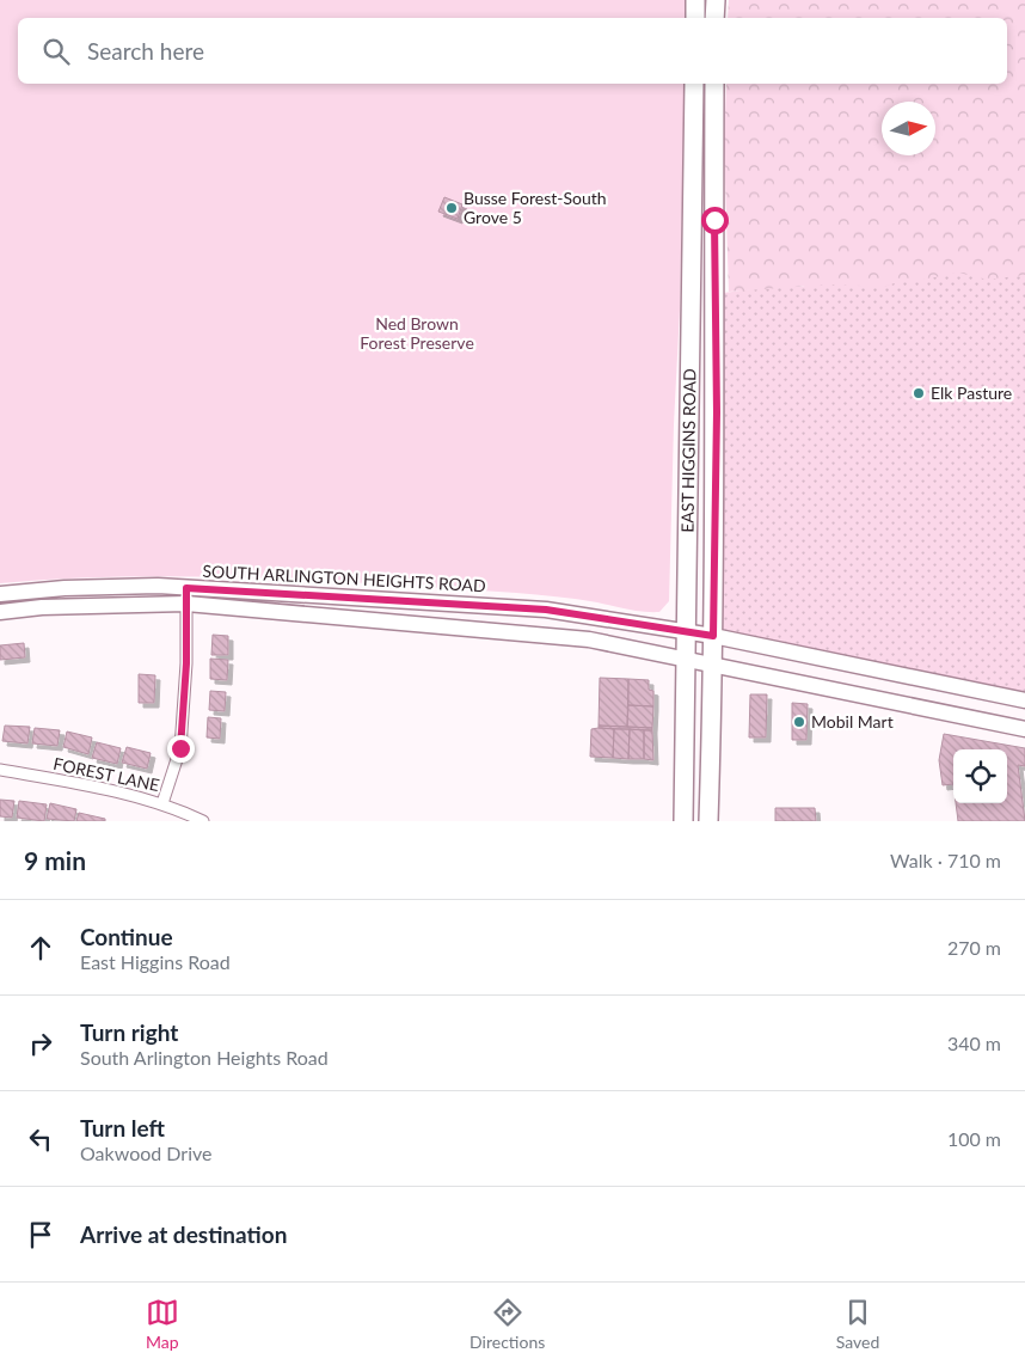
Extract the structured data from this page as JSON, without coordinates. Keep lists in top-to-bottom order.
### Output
{
  "streets": {
    "main road": ["EAST HIGGINS ROAD", "SOUTH ARLINGTON HEIGHTS ROAD"],
    "street": ["FOREST LANE"]
  },
  "crossings": [
    ["EAST HIGGINS ROAD", "SOUTH ARLINGTON HEIGHTS ROAD"]
  ],
  "parks": ["Ned Brown Forest Preserve"],
  "places": ["Busse Forest-South Grove 5", "Elk Pasture", "Mobil Mart"],
  "north": "right",
  "page": {
    "search": "Search here",
    "heading": ["9 min", "Walk · 710 m"],
    "list": [
      ["Continue", "East Higgins Road", "270 m"],
      ["Turn right", "South Arlington Heights Road", "340 m"],
      ["Turn left", "Oakwood Drive", "100 m"],
      "Arrive at destination"
    ],
    "nav": ["Map", "Directions", "Saved"]
  }
}
